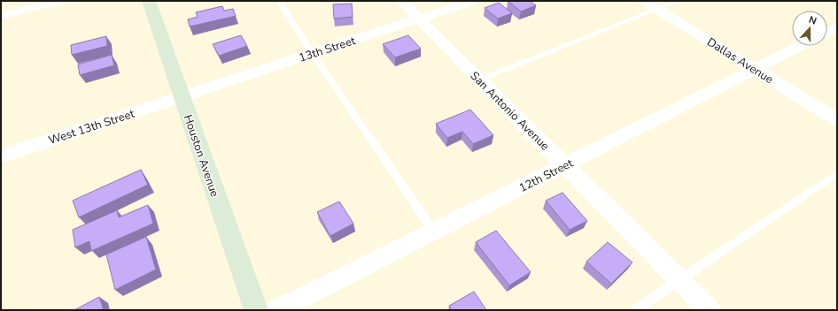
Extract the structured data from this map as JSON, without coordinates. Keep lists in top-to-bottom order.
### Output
{
  "streets": {
    "main road": ["Houston Avenue"],
    "street": [
      "13th Street",
      "Dallas Avenue",
      "San Antonio Avenue",
      "West 13th Street",
      "12th Street"
    ]
  },
  "crossings": [
    ["13th Street", "San Antonio Avenue"],
    ["13th Street", "West 13th Street"],
    ["13th Street", "Houston Avenue"],
    ["Dallas Avenue", "12th Street"],
    ["San Antonio Avenue", "12th Street"],
    ["West 13th Street", "Houston Avenue"]
  ],
  "north": "top"
}
